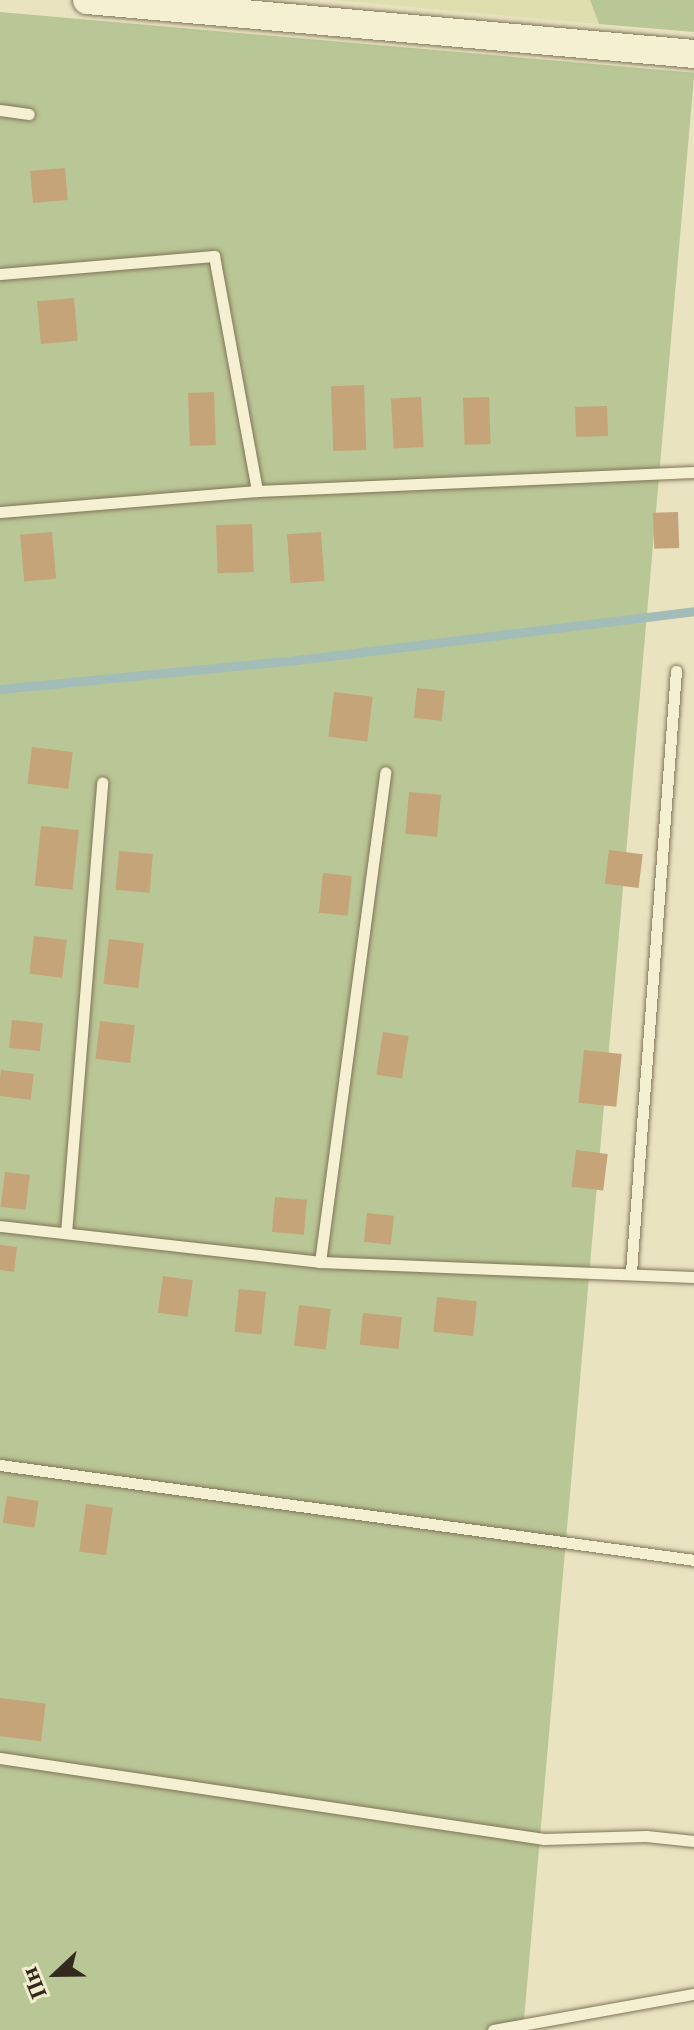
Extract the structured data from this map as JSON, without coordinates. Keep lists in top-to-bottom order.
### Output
{
  "north": "left"
}
